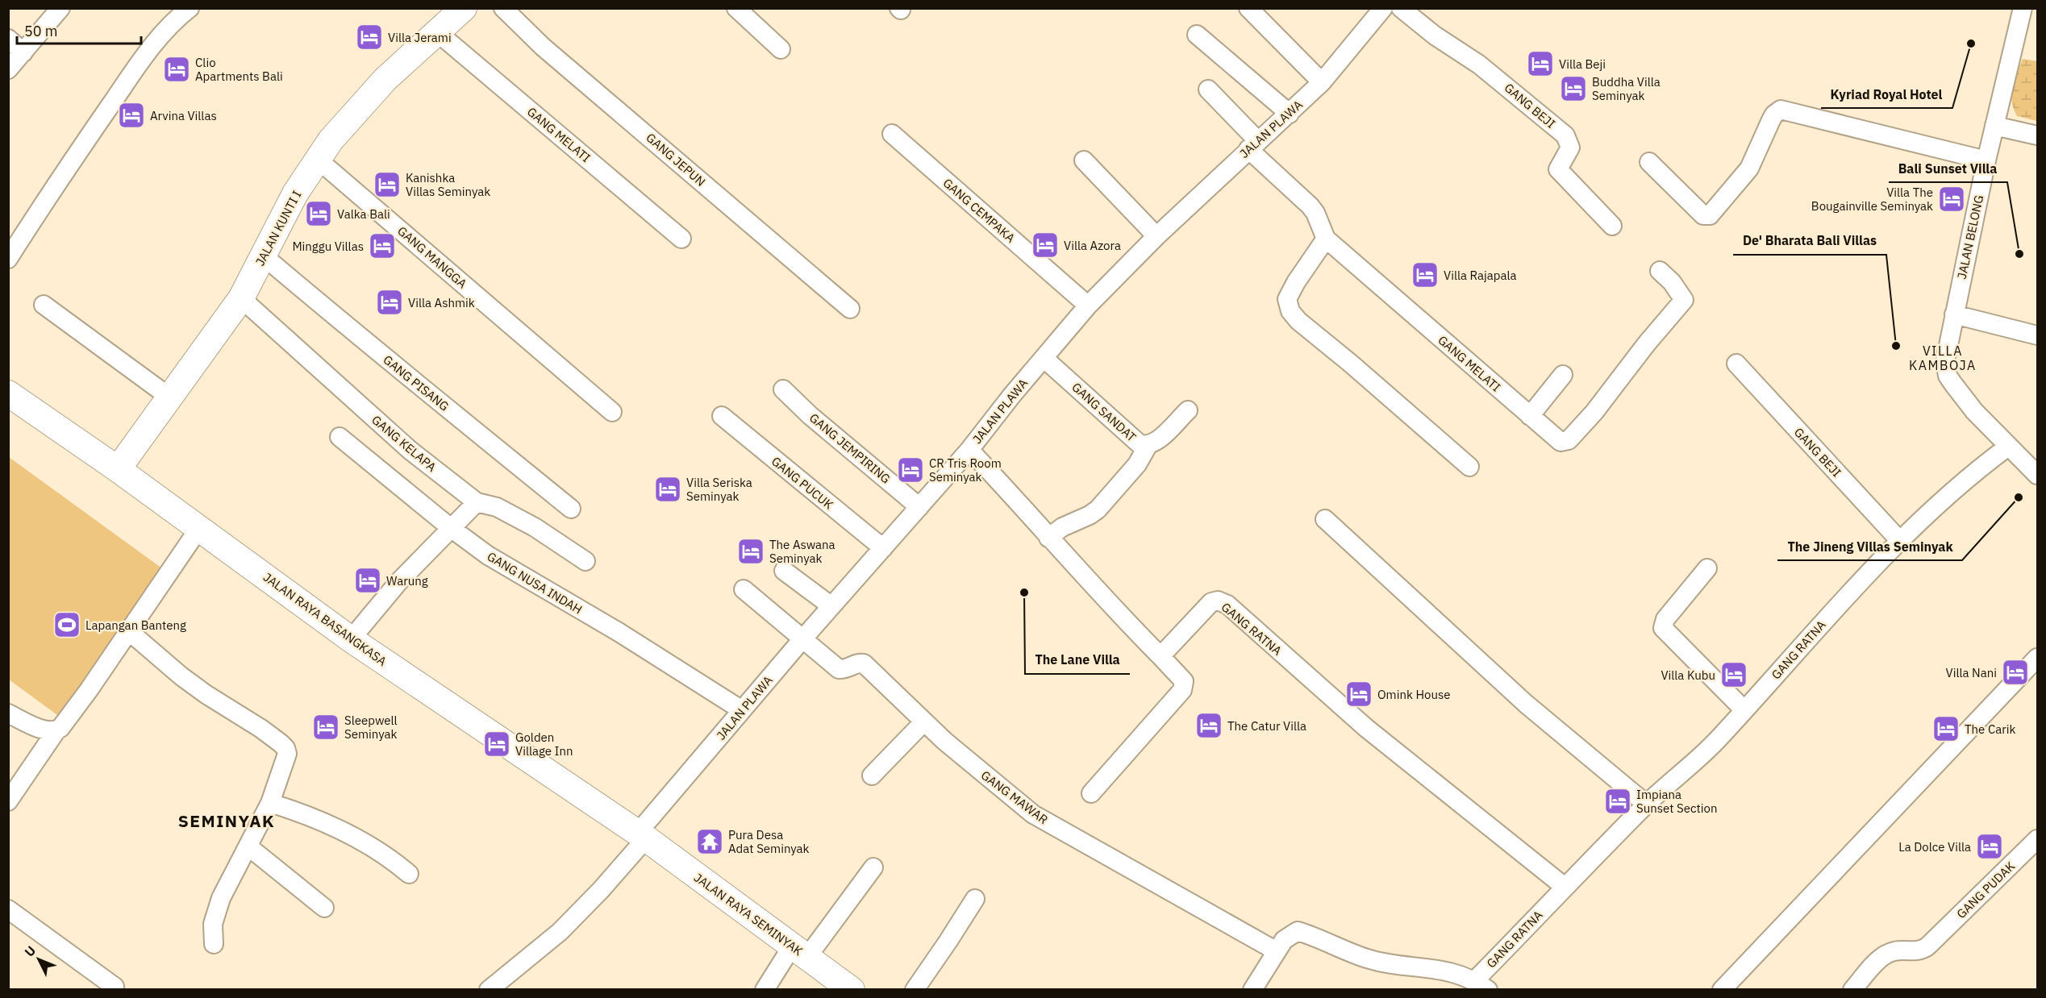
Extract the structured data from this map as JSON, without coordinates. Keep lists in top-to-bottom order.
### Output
{
  "streets": {
    "main road": ["JALAN KUNTI I", "JALAN RAYA BASANGKASA", "JALAN RAYA SEMINYAK"],
    "street": [
      "GANG BEJI",
      "JALAN PLAWA",
      "GANG MELATI",
      "GANG JEPUN",
      "GANG CEMPAKA",
      "JALAN BELONG",
      "GANG MANGGA",
      "GANG PISANG",
      "GANG SANDAT",
      "GANG KELAPA",
      "GANG JEMPIRING",
      "GANG PUCUK",
      "GANG NUSA INDAH",
      "GANG RATNA",
      "GANG MAWAR",
      "GANG PUDAK"
    ]
  },
  "crossings": [
    ["GANG BEJI", "GANG RATNA"],
    ["JALAN PLAWA", "GANG MELATI"],
    ["JALAN PLAWA", "GANG CEMPAKA"],
    ["JALAN PLAWA", "GANG SANDAT"],
    ["JALAN PLAWA", "GANG JEMPIRING"],
    ["JALAN PLAWA", "GANG PUCUK"],
    ["JALAN PLAWA", "GANG NUSA INDAH"],
    ["JALAN PLAWA", "JALAN RAYA BASANGKASA"],
    ["JALAN PLAWA", "GANG MAWAR"],
    ["JALAN PLAWA", "JALAN RAYA SEMINYAK"],
    ["GANG MELATI", "JALAN KUNTI I"],
    ["JALAN KUNTI I", "GANG MANGGA"],
    ["JALAN KUNTI I", "GANG PISANG"],
    ["JALAN KUNTI I", "GANG KELAPA"],
    ["JALAN KUNTI I", "JALAN RAYA BASANGKASA"],
    ["JALAN BELONG", "GANG RATNA"],
    ["JALAN RAYA BASANGKASA", "JALAN RAYA SEMINYAK"]
  ],
  "districts": ["VILLA KAMBOJA", "SEMINYAK"],
  "places": {
    "hotel": [
      "Villa Jerami",
      "Villa Beji",
      "Clio Apartments Bali",
      "Buddha Villa Seminyak",
      "Arvina Villas",
      "Kanishka Villas Seminyak",
      "Villa The Bougainville Seminyak",
      "Valka Bali",
      "Villa Azora",
      "Minggu Villas",
      "Villa Rajapala",
      "Villa Ashmik",
      "CR Tris Room Seminyak",
      "Villa Seriska Seminyak",
      "The Aswana Seminyak",
      "Warung",
      "Villa Nani",
      "Villa Kubu",
      "Omink House",
      "The Catur Villa",
      "Sleepwell Seminyak",
      "The Carik",
      "Golden Village Inn",
      "Impiana Sunset Section",
      "La Dolce Villa"
    ],
    "other": [
      "Kyriad Royal Hotel",
      "Bali Sunset Villa",
      "De' Bharata Bali Villas",
      "The Jineng Villas Seminyak",
      "The Lane Villa"
    ],
    "sports": ["Lapangan Banteng"],
    "temple": ["Pura Desa Adat Seminyak"]
  },
  "scale_bar": "50 m",
  "north": "top left"
}
